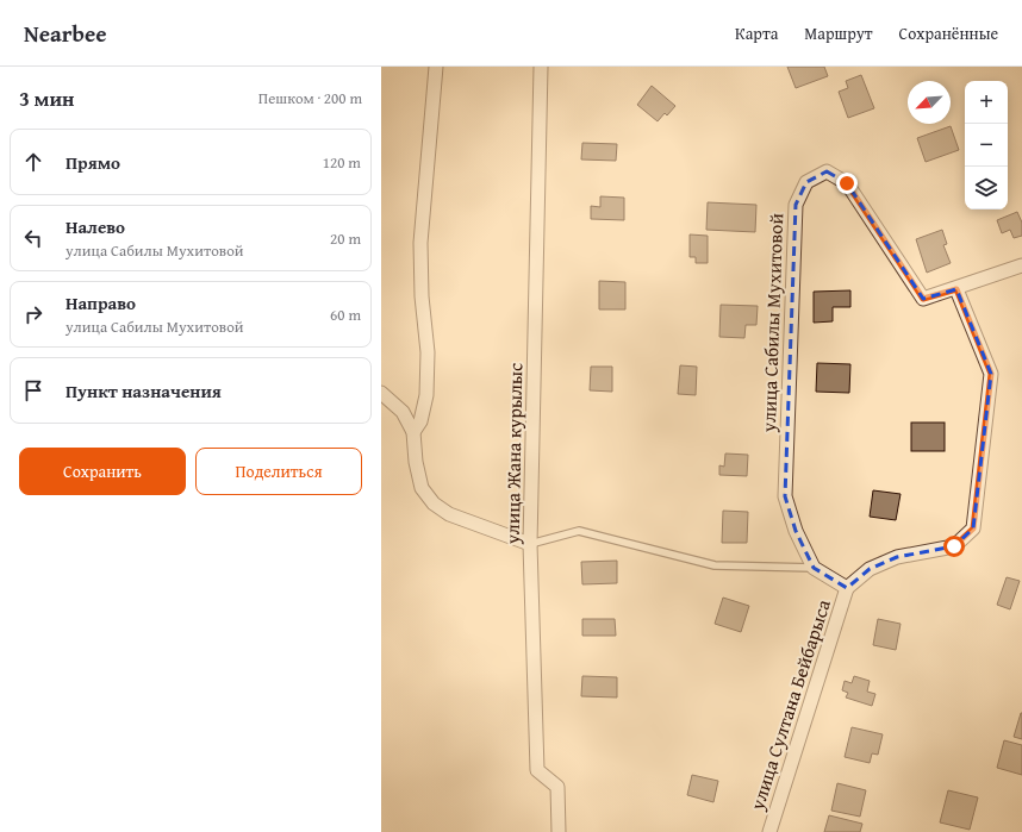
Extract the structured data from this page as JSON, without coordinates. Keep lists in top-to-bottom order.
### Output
{
  "streets": {
    "street": ["улица Сабилы Мухитовой", "улица Жана курылыс", "улица Султана Бейбарыса"]
  },
  "north": "bottom left",
  "page": {
    "header": "Nearbee",
    "nav": ["Карта", "Маршрут", "Сохранённые"],
    "heading": ["3 мин", "Пешком · 200 m"],
    "map_buttons": ["+", "−"],
    "list": [
      ["Прямо", "120 m"],
      ["Налево", "улица Сабилы Мухитовой", "20 m"],
      ["Направо", "улица Сабилы Мухитовой", "60 m"],
      "Пункт назначения"
    ],
    "buttons": ["Сохранить", "Поделиться"]
  }
}
